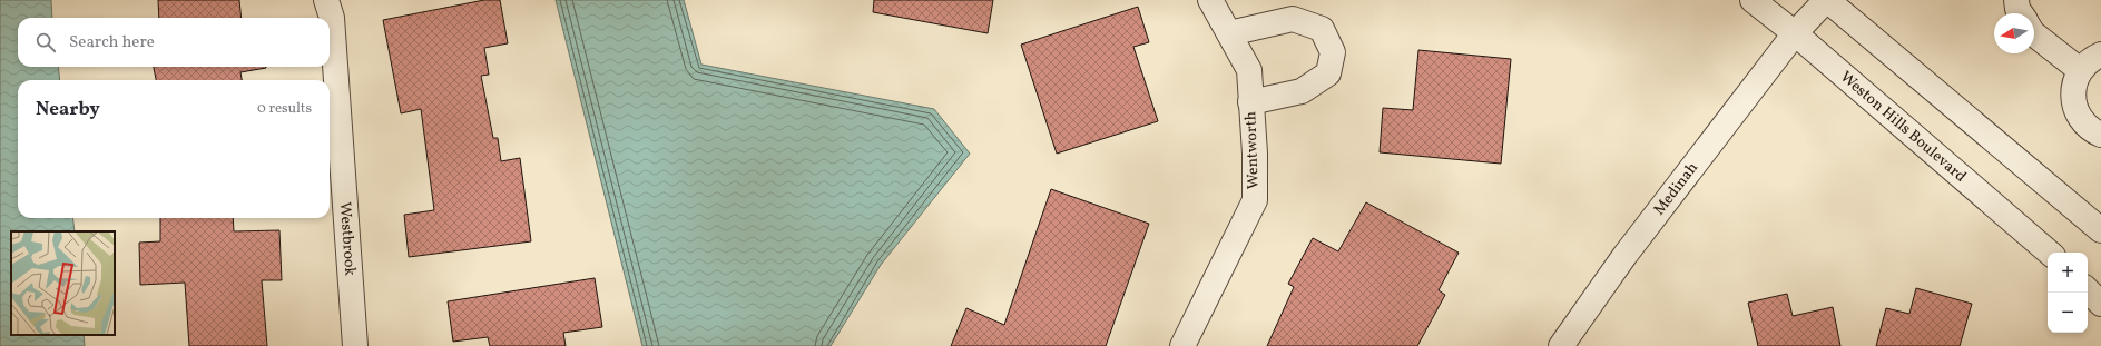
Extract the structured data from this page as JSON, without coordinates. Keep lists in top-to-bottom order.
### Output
{
  "streets": {
    "street": [
      "Weston Hills Boulevard",
      "Wentworth",
      "Medinah",
      "Westbrook"
    ]
  },
  "crossings": [
    ["Weston Hills Boulevard", "Medinah"]
  ],
  "north": "left",
  "page": {
    "search": "Search here",
    "heading": ["Nearby", "0 results"],
    "map_buttons": ["+", "−"]
  }
}
